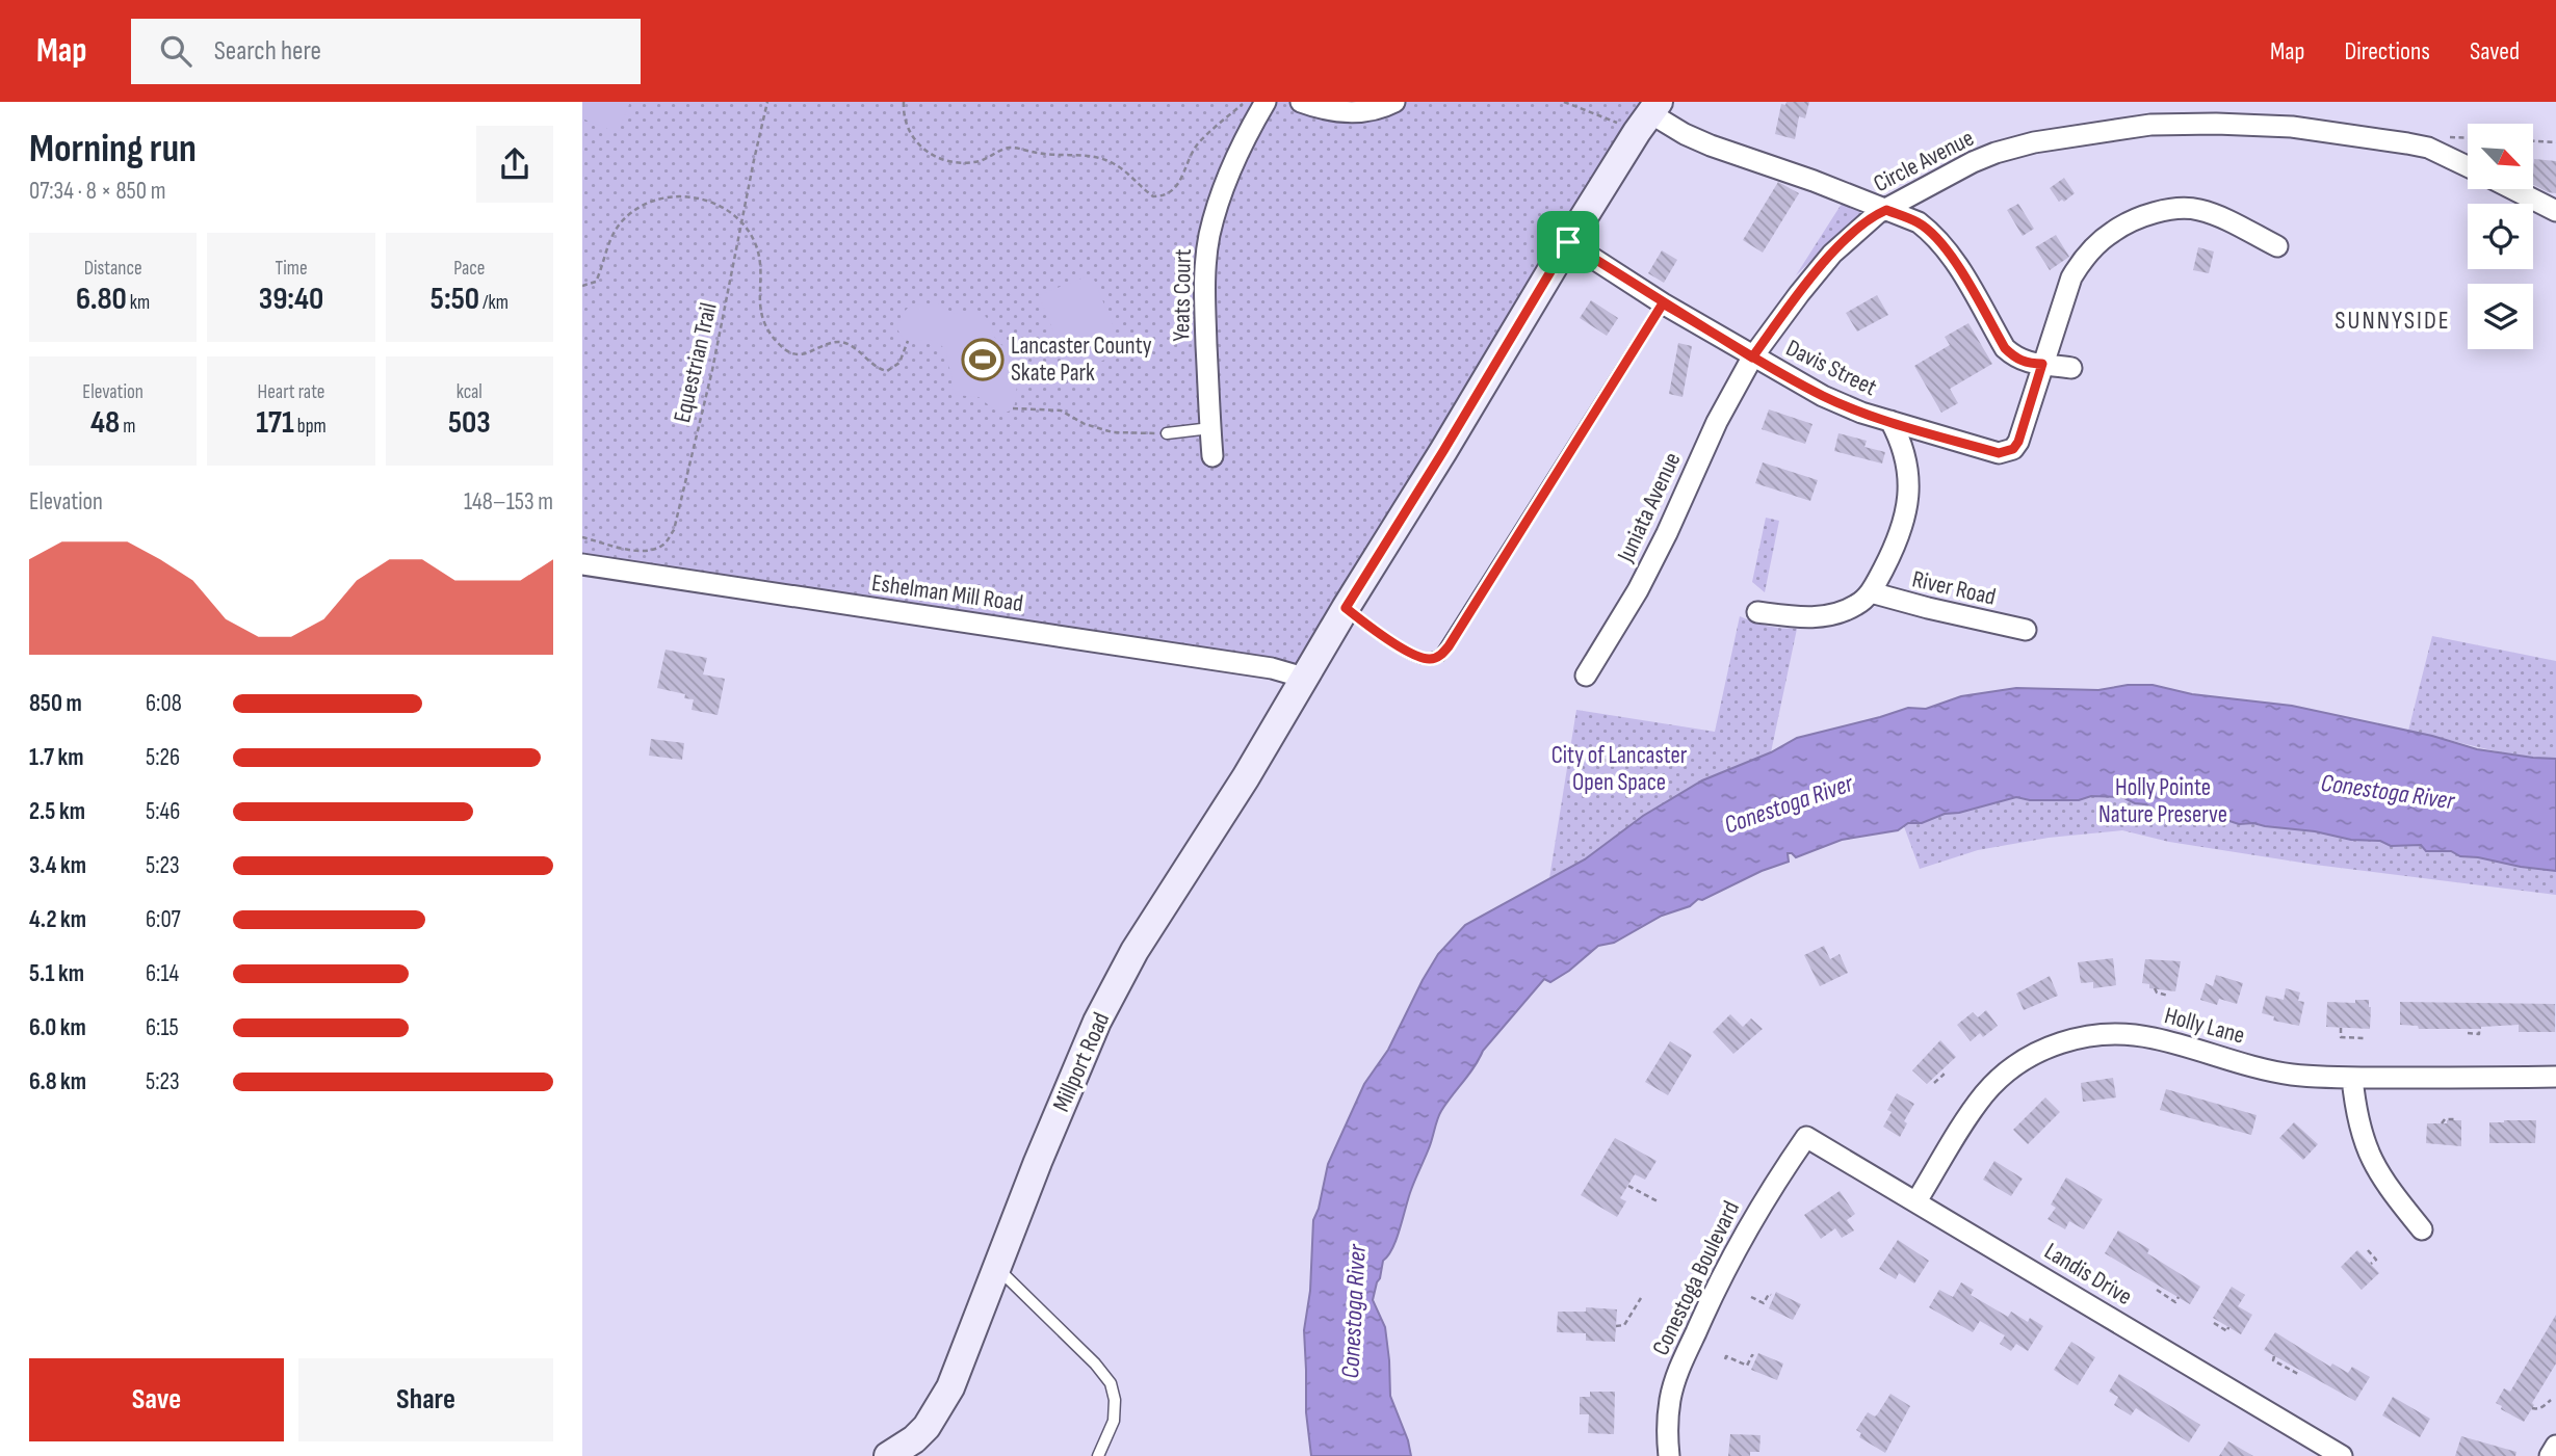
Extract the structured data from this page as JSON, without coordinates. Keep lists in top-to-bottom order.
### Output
{
  "streets": {
    "main road": ["Millport Road"],
    "street": [
      "Circle Avenue",
      "Yeats Court",
      "Davis Street",
      "Juniata Avenue",
      "River Road",
      "Eshelman Mill Road",
      "Holly Lane",
      "Landis Drive",
      "Conestoga Boulevard"
    ],
    "path": ["Equestrian Trail"]
  },
  "crossings": [
    ["Circle Avenue", "Davis Street"],
    ["Circle Avenue", "Juniata Avenue"],
    ["Davis Street", "Juniata Avenue"],
    ["Davis Street", "Millport Road"],
    ["Eshelman Mill Road", "Millport Road"],
    ["Holly Lane", "Landis Drive"],
    ["Landis Drive", "Conestoga Boulevard"]
  ],
  "districts": ["SUNNYSIDE"],
  "water": ["Conestoga River"],
  "parks": ["City of Lancaster Open Space", "Holly Pointe Nature Preserve"],
  "places": {
    "sports": ["Lancaster County Skate Park"]
  },
  "north": "bottom right",
  "page": {
    "header": "Map",
    "search": "Search here",
    "nav": ["Map", "Directions", "Saved"],
    "heading": ["Morning run", "07:34 · 8 × 850 m"],
    "stats": [
      ["Distance", "6.80 km"],
      ["Time", "39:40"],
      ["Pace", "5:50 /km"],
      ["Elevation", "48 m"],
      ["Heart rate", "171 bpm"],
      ["kcal", "503"]
    ],
    "chart": ["Elevation", "148–153 m"],
    "list": [
      {
        "name": "850 m",
        "note": "6:08"
      },
      {
        "name": "1.7 km",
        "note": "5:26"
      },
      {
        "name": "2.5 km",
        "note": "5:46"
      },
      {
        "name": "3.4 km",
        "note": "5:23"
      },
      {
        "name": "4.2 km",
        "note": "6:07"
      },
      {
        "name": "5.1 km",
        "note": "6:14"
      },
      {
        "name": "6.0 km",
        "note": "6:15"
      },
      {
        "name": "6.8 km",
        "note": "5:23"
      }
    ],
    "buttons": ["Save", "Share"]
  }
}
